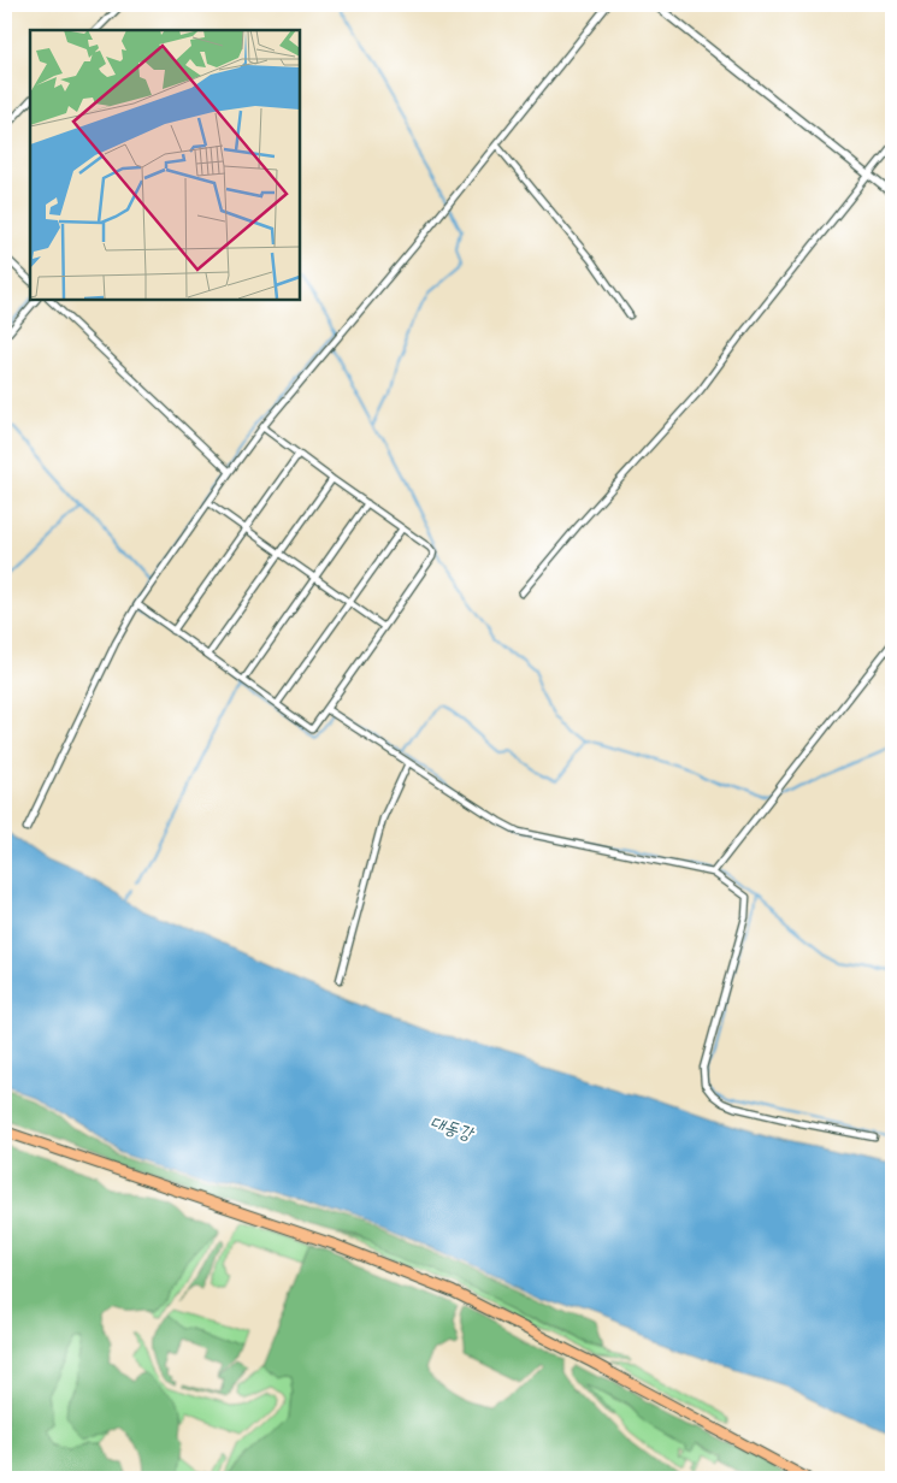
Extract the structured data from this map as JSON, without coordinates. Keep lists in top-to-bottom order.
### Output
{
  "water": ["대동강"]
}
